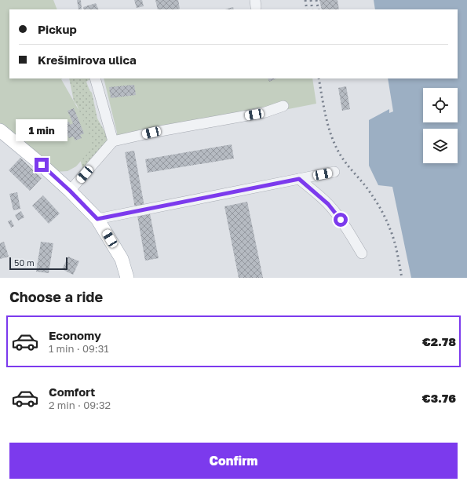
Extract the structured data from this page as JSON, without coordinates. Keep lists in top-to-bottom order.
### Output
{
  "scale_bar": "50 m",
  "page": {
    "banner": ["Pickup", "Krešimirova ulica"],
    "bubble": "1 min",
    "scale": "50 m",
    "heading": "Choose a ride",
    "list": [
      {
        "name": "Economy",
        "note": "1 min · 09:31",
        "value": "€2.78"
      },
      {
        "name": "Comfort",
        "note": "2 min · 09:32",
        "value": "€3.76"
      }
    ],
    "buttons": "Confirm"
  }
}
